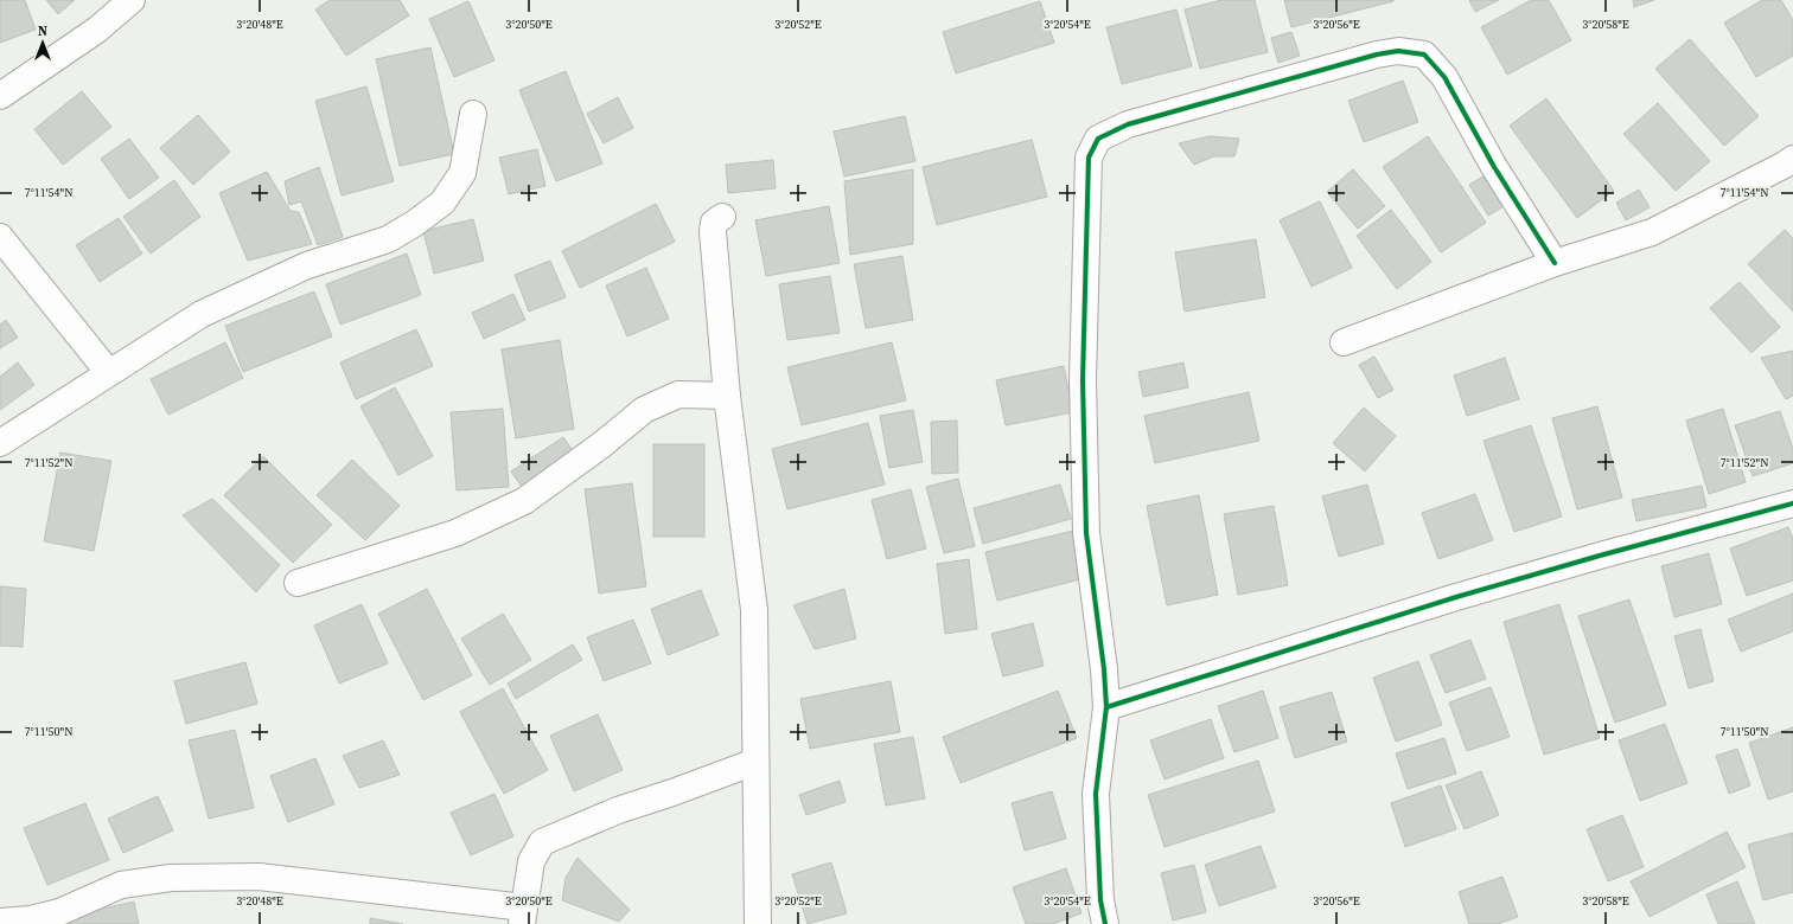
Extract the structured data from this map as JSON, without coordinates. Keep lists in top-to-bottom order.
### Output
{
  "north": "top",
  "coordinates": [
    "3°20'48\"E",
    "3°20'50\"E",
    "3°20'52\"E",
    "3°20'54\"E",
    "3°20'56\"E",
    "3°20'58\"E",
    "7°11'54\"N",
    "7°11'52\"N",
    "7°11'50\"N"
  ]
}
